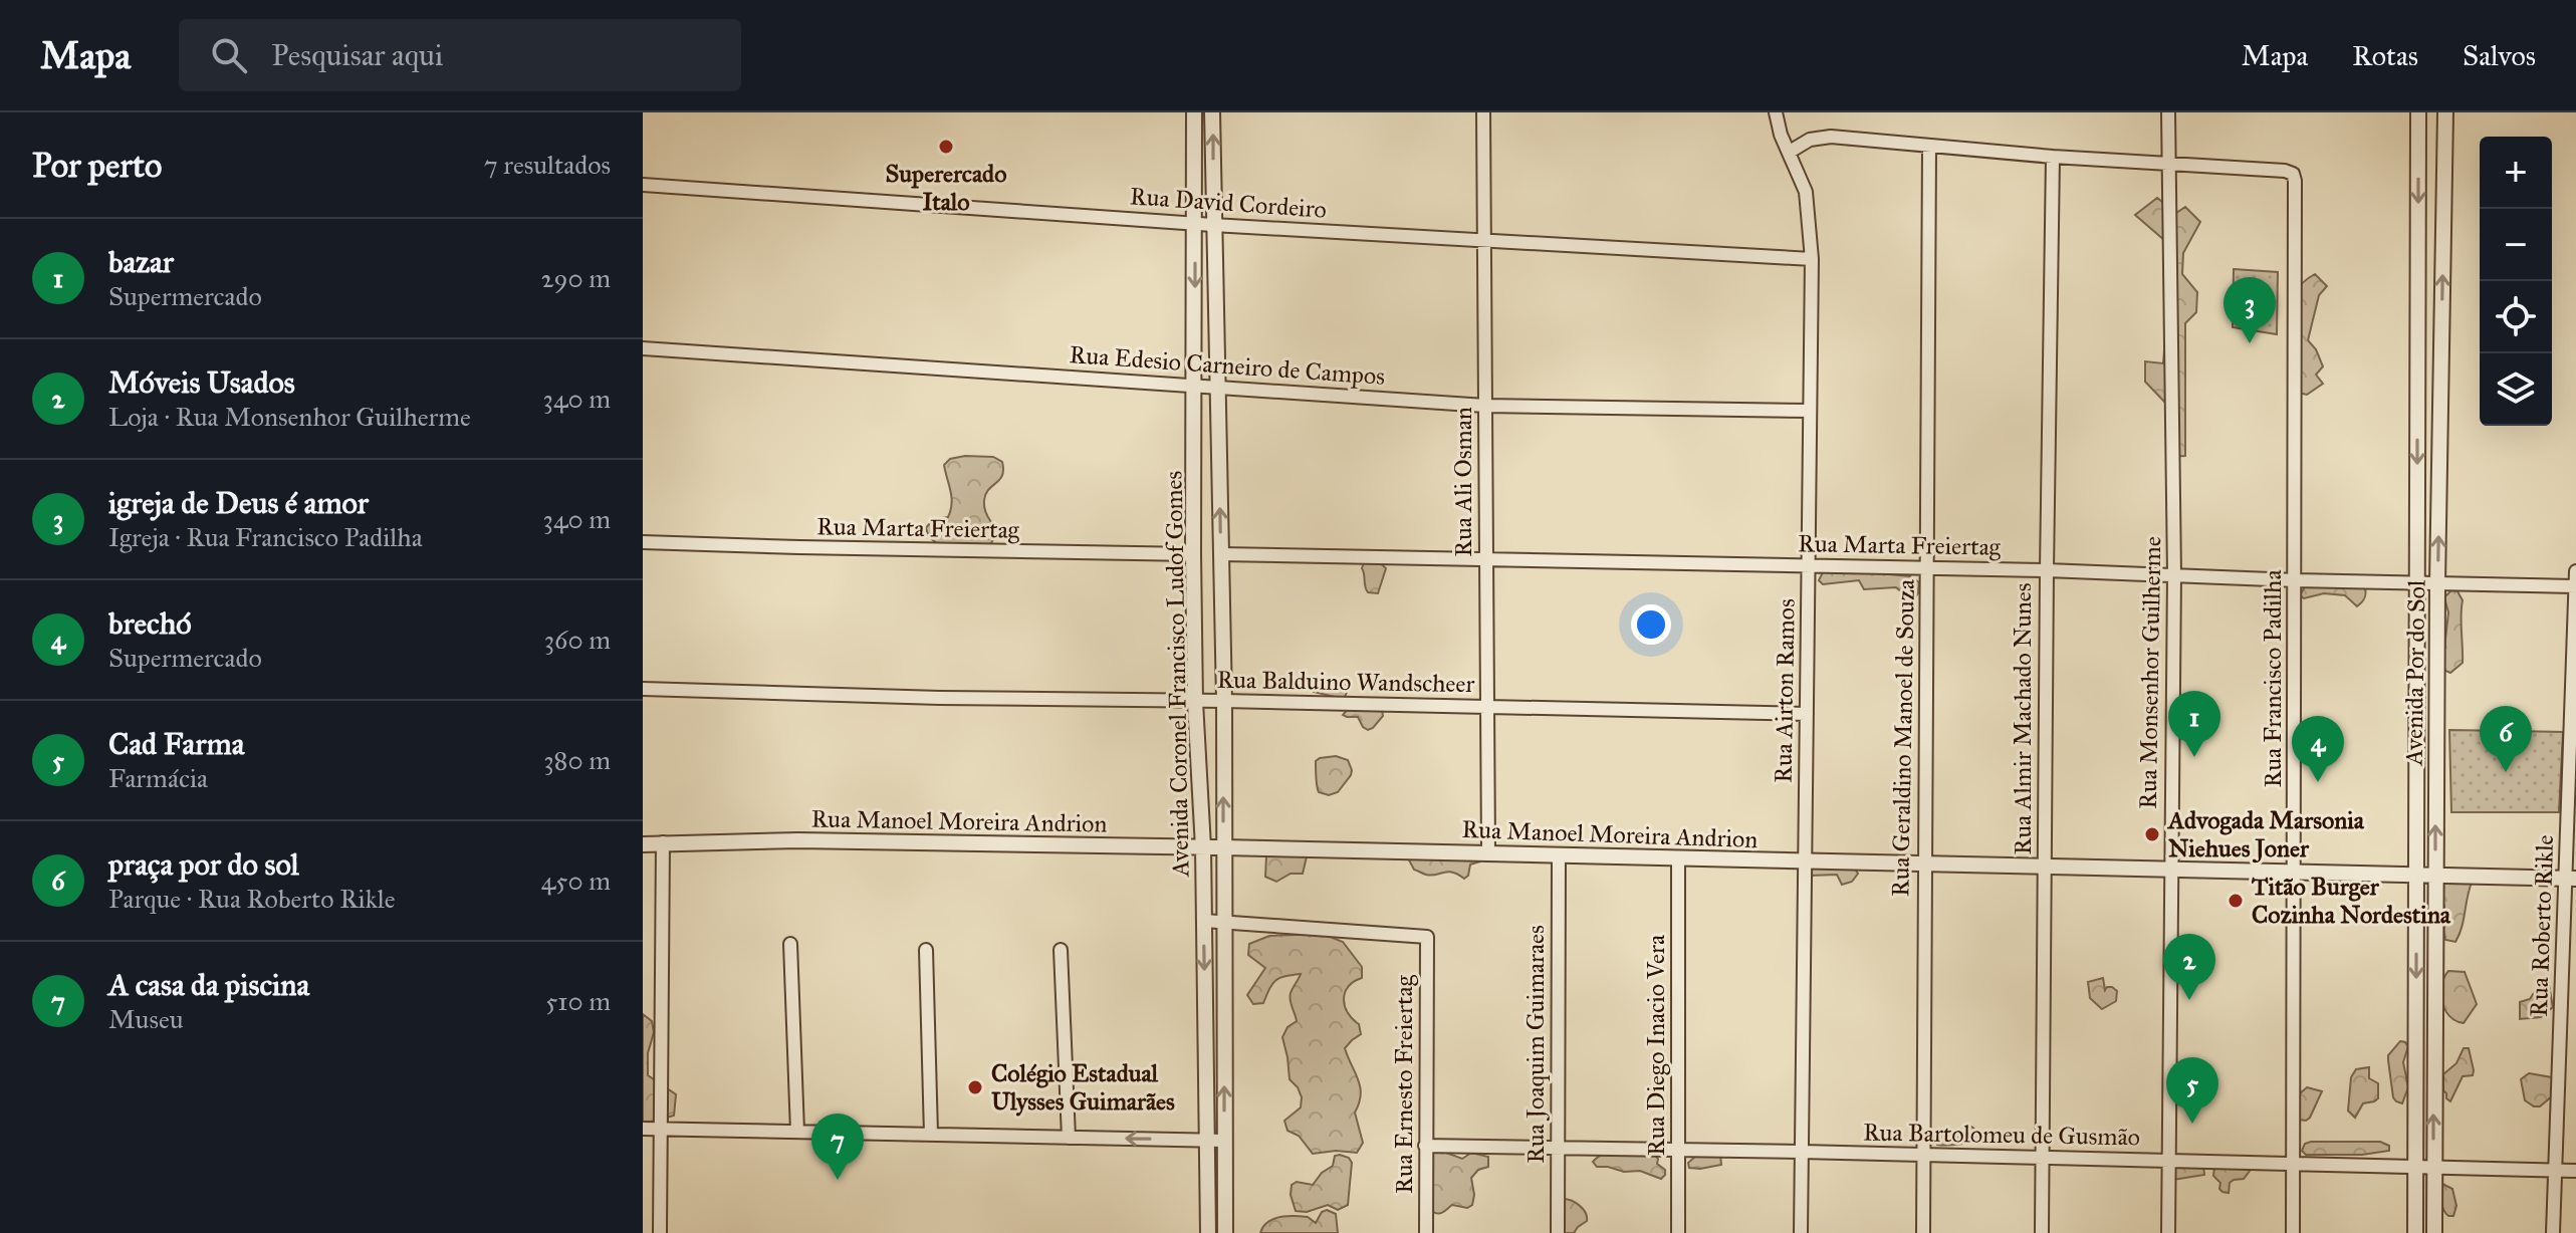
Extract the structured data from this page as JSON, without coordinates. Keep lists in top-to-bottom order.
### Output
{
  "streets": {
    "street": [
      "Rua David Cordeiro",
      "Rua Edesio Carneiro de Campos",
      "Rua Ali Osman",
      "Rua Marta Freiertag",
      "Rua Monsenhor Guilherme",
      "Avenida Por do Sol",
      "Avenida Coronel Francisco Ludof Gomes",
      "Rua Francisco Padilha",
      "Rua Balduino Wandscheer",
      "Rua Airton Ramos",
      "Rua Almir Machado Nunes",
      "Rua Geraldino Manoel de Souza",
      "Rua Manoel Moreira Andrion",
      "Rua Roberto Rikle",
      "Rua Joaquim Guimaraes",
      "Rua Diego Inacio Vera",
      "Rua Ernesto Freiertag",
      "Rua Bartolomeu de Gusmão"
    ]
  },
  "crossings": [
    ["Rua David Cordeiro", "Rua Ali Osman"],
    ["Rua David Cordeiro", "Avenida Coronel Francisco Ludof Gomes"],
    ["Rua David Cordeiro", "Rua Airton Ramos"],
    ["Rua Edesio Carneiro de Campos", "Rua Ali Osman"],
    ["Rua Edesio Carneiro de Campos", "Avenida Coronel Francisco Ludof Gomes"],
    ["Rua Edesio Carneiro de Campos", "Rua Airton Ramos"],
    ["Rua Ali Osman", "Rua Marta Freiertag"],
    ["Rua Ali Osman", "Rua Balduino Wandscheer"],
    ["Rua Ali Osman", "Rua Manoel Moreira Andrion"],
    ["Rua Marta Freiertag", "Rua Monsenhor Guilherme"],
    ["Rua Marta Freiertag", "Avenida Por do Sol"],
    ["Rua Marta Freiertag", "Avenida Coronel Francisco Ludof Gomes"],
    ["Rua Marta Freiertag", "Rua Francisco Padilha"],
    ["Rua Marta Freiertag", "Rua Airton Ramos"],
    ["Rua Marta Freiertag", "Rua Almir Machado Nunes"],
    ["Rua Marta Freiertag", "Rua Geraldino Manoel de Souza"],
    ["Rua Marta Freiertag", "Rua Roberto Rikle"],
    ["Rua Monsenhor Guilherme", "Rua Francisco Padilha"],
    ["Rua Monsenhor Guilherme", "Rua Manoel Moreira Andrion"],
    ["Rua Monsenhor Guilherme", "Rua Bartolomeu de Gusmão"],
    ["Avenida Por do Sol", "Rua Manoel Moreira Andrion"],
    ["Avenida Por do Sol", "Rua Bartolomeu de Gusmão"],
    ["Avenida Coronel Francisco Ludof Gomes", "Rua Balduino Wandscheer"],
    ["Avenida Coronel Francisco Ludof Gomes", "Rua Manoel Moreira Andrion"],
    ["Avenida Coronel Francisco Ludof Gomes", "Rua Ernesto Freiertag"],
    ["Rua Francisco Padilha", "Rua Manoel Moreira Andrion"],
    ["Rua Francisco Padilha", "Rua Bartolomeu de Gusmão"],
    ["Rua Balduino Wandscheer", "Rua Airton Ramos"],
    ["Rua Airton Ramos", "Rua Manoel Moreira Andrion"],
    ["Rua Airton Ramos", "Rua Bartolomeu de Gusmão"],
    ["Rua Almir Machado Nunes", "Rua Manoel Moreira Andrion"],
    ["Rua Almir Machado Nunes", "Rua Bartolomeu de Gusmão"],
    ["Rua Geraldino Manoel de Souza", "Rua Manoel Moreira Andrion"],
    ["Rua Geraldino Manoel de Souza", "Rua Bartolomeu de Gusmão"],
    ["Rua Manoel Moreira Andrion", "Rua Roberto Rikle"],
    ["Rua Manoel Moreira Andrion", "Rua Joaquim Guimaraes"],
    ["Rua Manoel Moreira Andrion", "Rua Diego Inacio Vera"],
    ["Rua Roberto Rikle", "Rua Bartolomeu de Gusmão"],
    ["Rua Joaquim Guimaraes", "Rua Bartolomeu de Gusmão"],
    ["Rua Diego Inacio Vera", "Rua Bartolomeu de Gusmão"],
    ["Rua Ernesto Freiertag", "Rua Bartolomeu de Gusmão"]
  ],
  "places": [
    "Superercado Italo",
    "Advogada Marsonia Niehues Joner",
    "Titão Burger Cozinha Nordestina",
    "Colégio Estadual Ulysses Guimarães"
  ],
  "page": {
    "header": "Mapa",
    "search": "Pesquisar aqui",
    "nav": ["Mapa", "Rotas", "Salvos"],
    "heading": ["Por perto", "7 resultados"],
    "map_buttons": ["+", "−"],
    "list": [
      {
        "mark": "1",
        "name": "bazar",
        "note": "Supermercado",
        "value": "290 m"
      },
      {
        "mark": "2",
        "name": "Móveis Usados",
        "note": "Loja · Rua Monsenhor Guilherme",
        "value": "340 m"
      },
      {
        "mark": "3",
        "name": "igreja de Deus é amor",
        "note": "Igreja · Rua Francisco Padilha",
        "value": "340 m"
      },
      {
        "mark": "4",
        "name": "brechó",
        "note": "Supermercado",
        "value": "360 m"
      },
      {
        "mark": "5",
        "name": "Cad Farma",
        "note": "Farmácia",
        "value": "380 m"
      },
      {
        "mark": "6",
        "name": "praça por do sol",
        "note": "Parque · Rua Roberto Rikle",
        "value": "450 m"
      },
      {
        "mark": "7",
        "name": "A casa da piscina",
        "note": "Museu",
        "value": "510 m"
      }
    ],
    "pins": [
      "3",
      "1",
      "6",
      "4",
      "2",
      "5",
      "7"
    ]
  }
}
